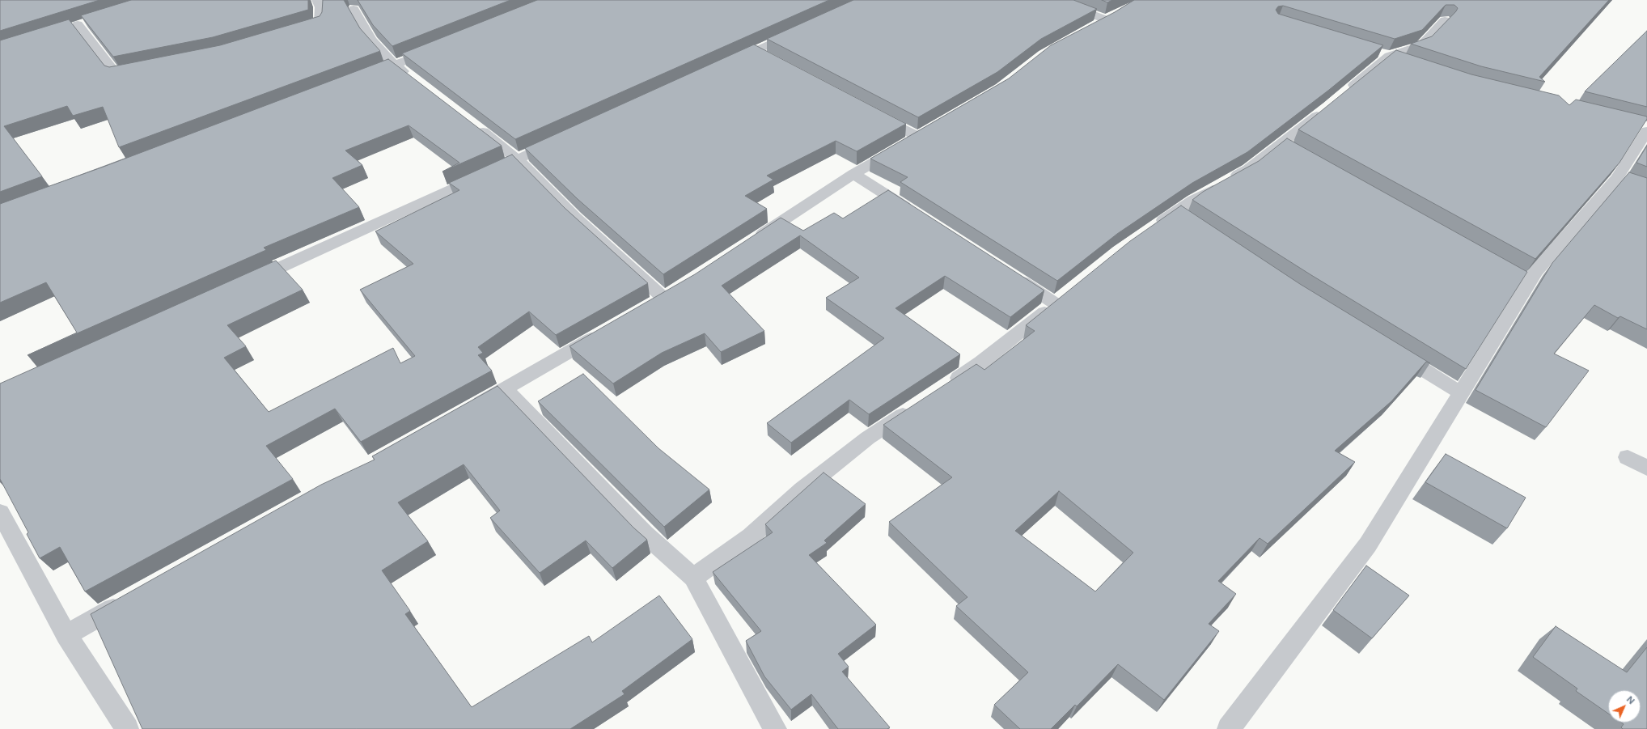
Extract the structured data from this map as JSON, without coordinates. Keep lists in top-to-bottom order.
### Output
{
  "north": "top right"
}
